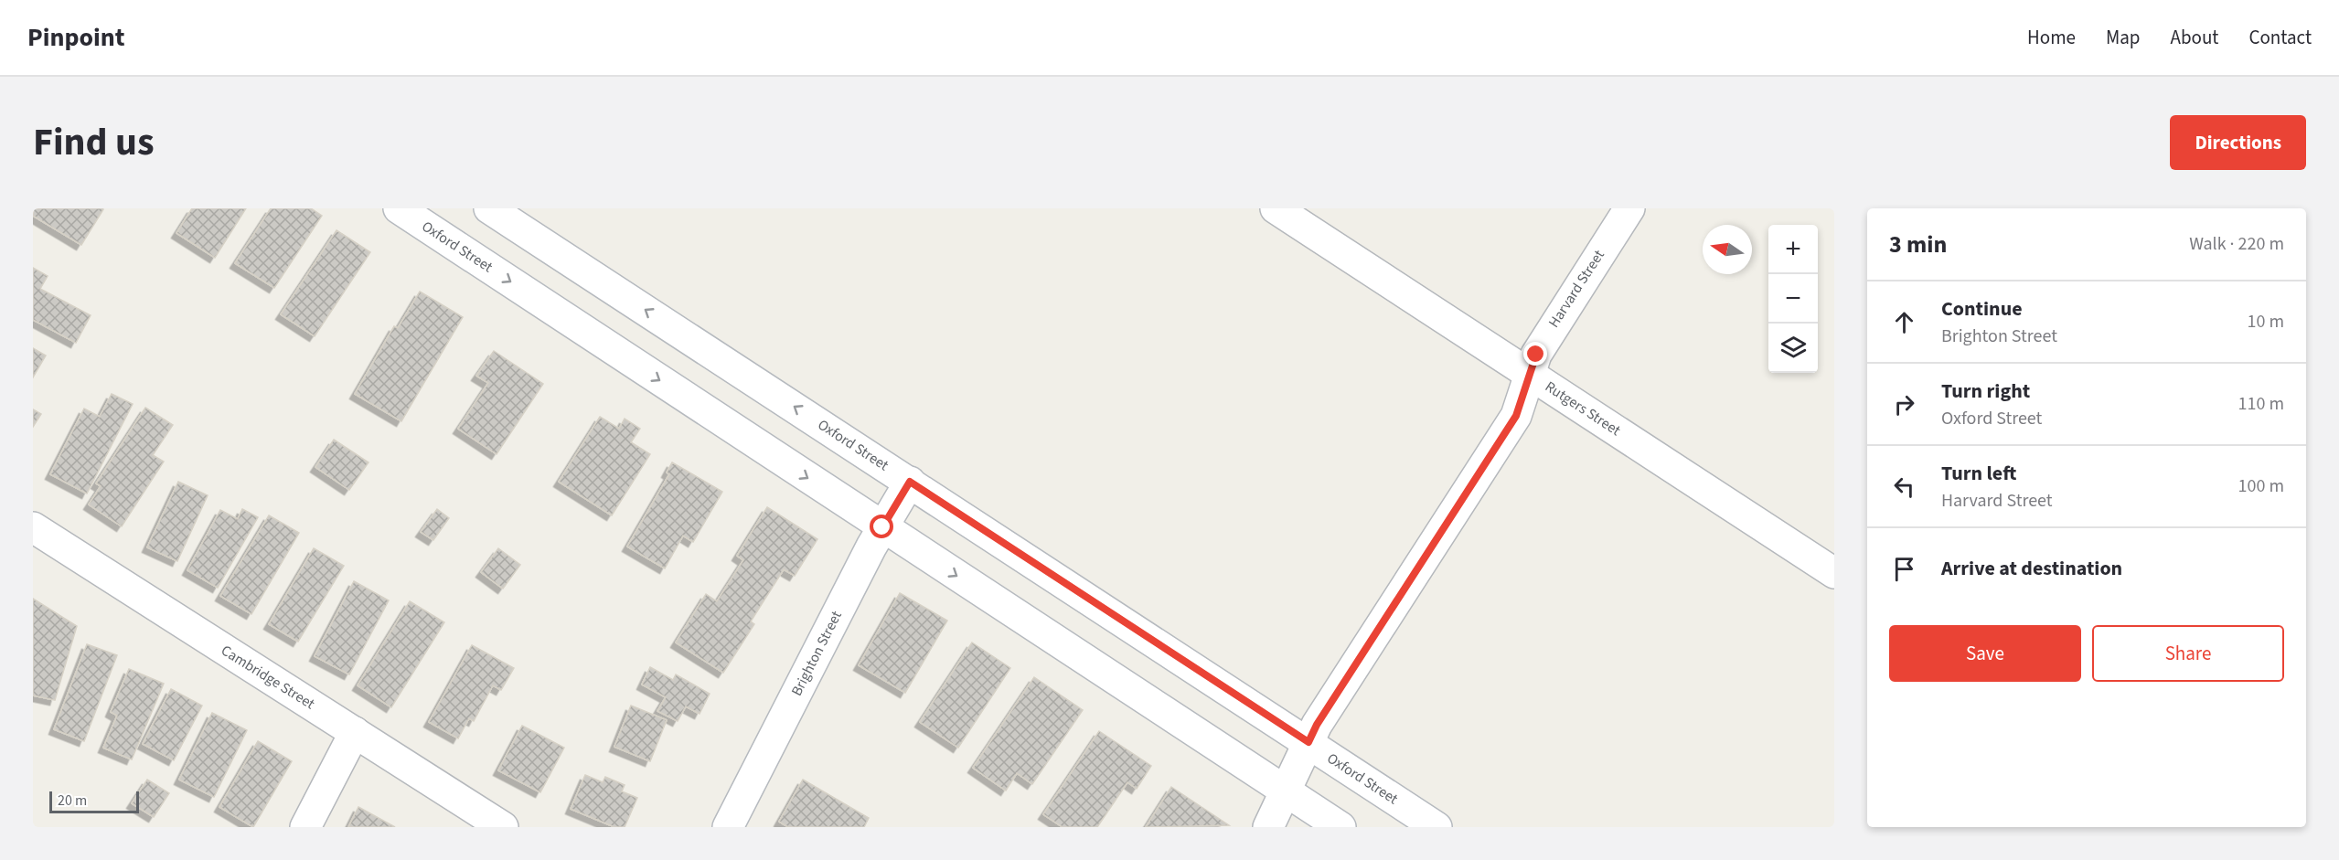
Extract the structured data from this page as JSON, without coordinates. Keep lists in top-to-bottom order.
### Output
{
  "streets": {
    "street": [
      "Oxford Street",
      "Harvard Street",
      "Rutgers Street",
      "Brighton Street",
      "Cambridge Street"
    ]
  },
  "crossings": [
    ["Oxford Street", "Harvard Street"],
    ["Oxford Street", "Brighton Street"],
    ["Harvard Street", "Rutgers Street"]
  ],
  "scale_bar": "20 m",
  "north": "left",
  "page": {
    "header": "Pinpoint",
    "nav": [
      "Home",
      "Map",
      "About",
      "Contact"
    ],
    "title": "Find us",
    "buttons": [
      "Directions",
      ["Save", "Share"]
    ],
    "heading": ["3 min", "Walk · 220 m"],
    "map_buttons": ["+", "−"],
    "list": [
      ["Continue", "Brighton Street", "10 m"],
      ["Turn right", "Oxford Street", "110 m"],
      ["Turn left", "Harvard Street", "100 m"],
      "Arrive at destination"
    ],
    "scale": "20 m"
  }
}
